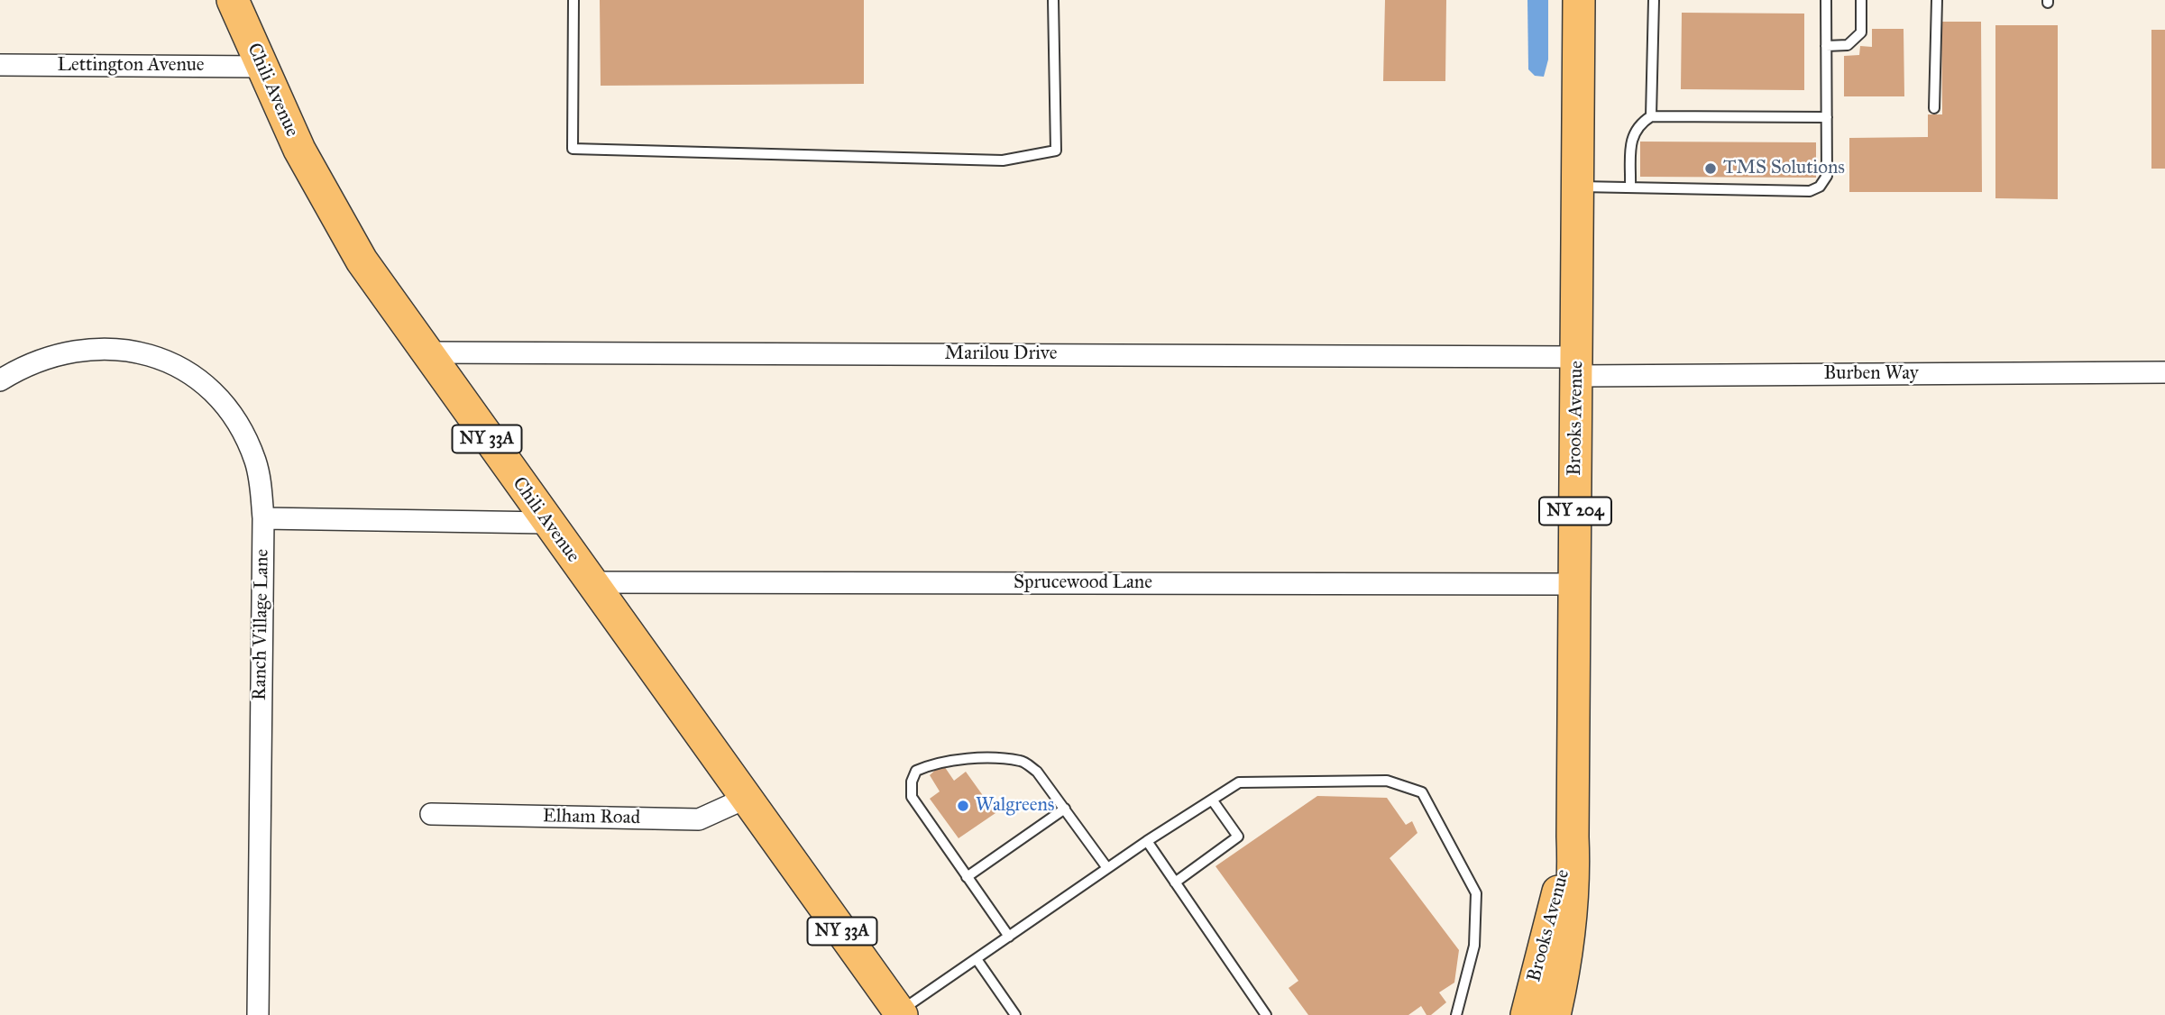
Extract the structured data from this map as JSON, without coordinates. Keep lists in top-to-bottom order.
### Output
{
  "streets": {
    "main road": [
      "Chili Avenue",
      "Brooks Avenue",
      "NY 33A",
      "NY 204"
    ],
    "street": [
      "Lettington Avenue",
      "Marilou Drive",
      "Burben Way",
      "Sprucewood Lane",
      "Ranch Village Lane",
      "Elham Road"
    ]
  },
  "crossings": [
    ["Lettington Avenue", "Chili Avenue"],
    ["Chili Avenue", "Marilou Drive"],
    ["Chili Avenue", "Sprucewood Lane"],
    ["Chili Avenue", "Elham Road"],
    ["Marilou Drive", "Burben Way"],
    ["Marilou Drive", "Brooks Avenue"],
    ["Burben Way", "Brooks Avenue"],
    ["Brooks Avenue", "Sprucewood Lane"]
  ],
  "places": ["TMS Solutions", "Walgreens"]
}
